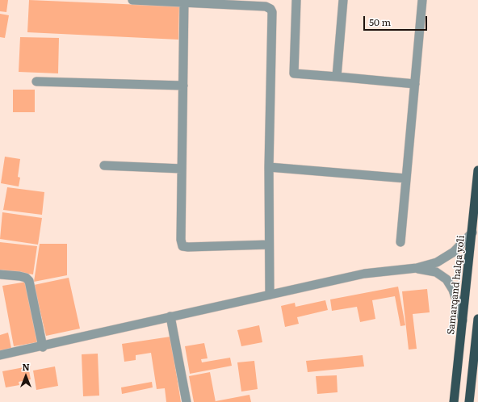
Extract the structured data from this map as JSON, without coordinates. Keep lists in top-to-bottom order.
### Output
{
  "streets": {
    "highway": ["Samarqand halqa yoʻli"]
  },
  "scale_bar": "50 m",
  "north": "top"
}
